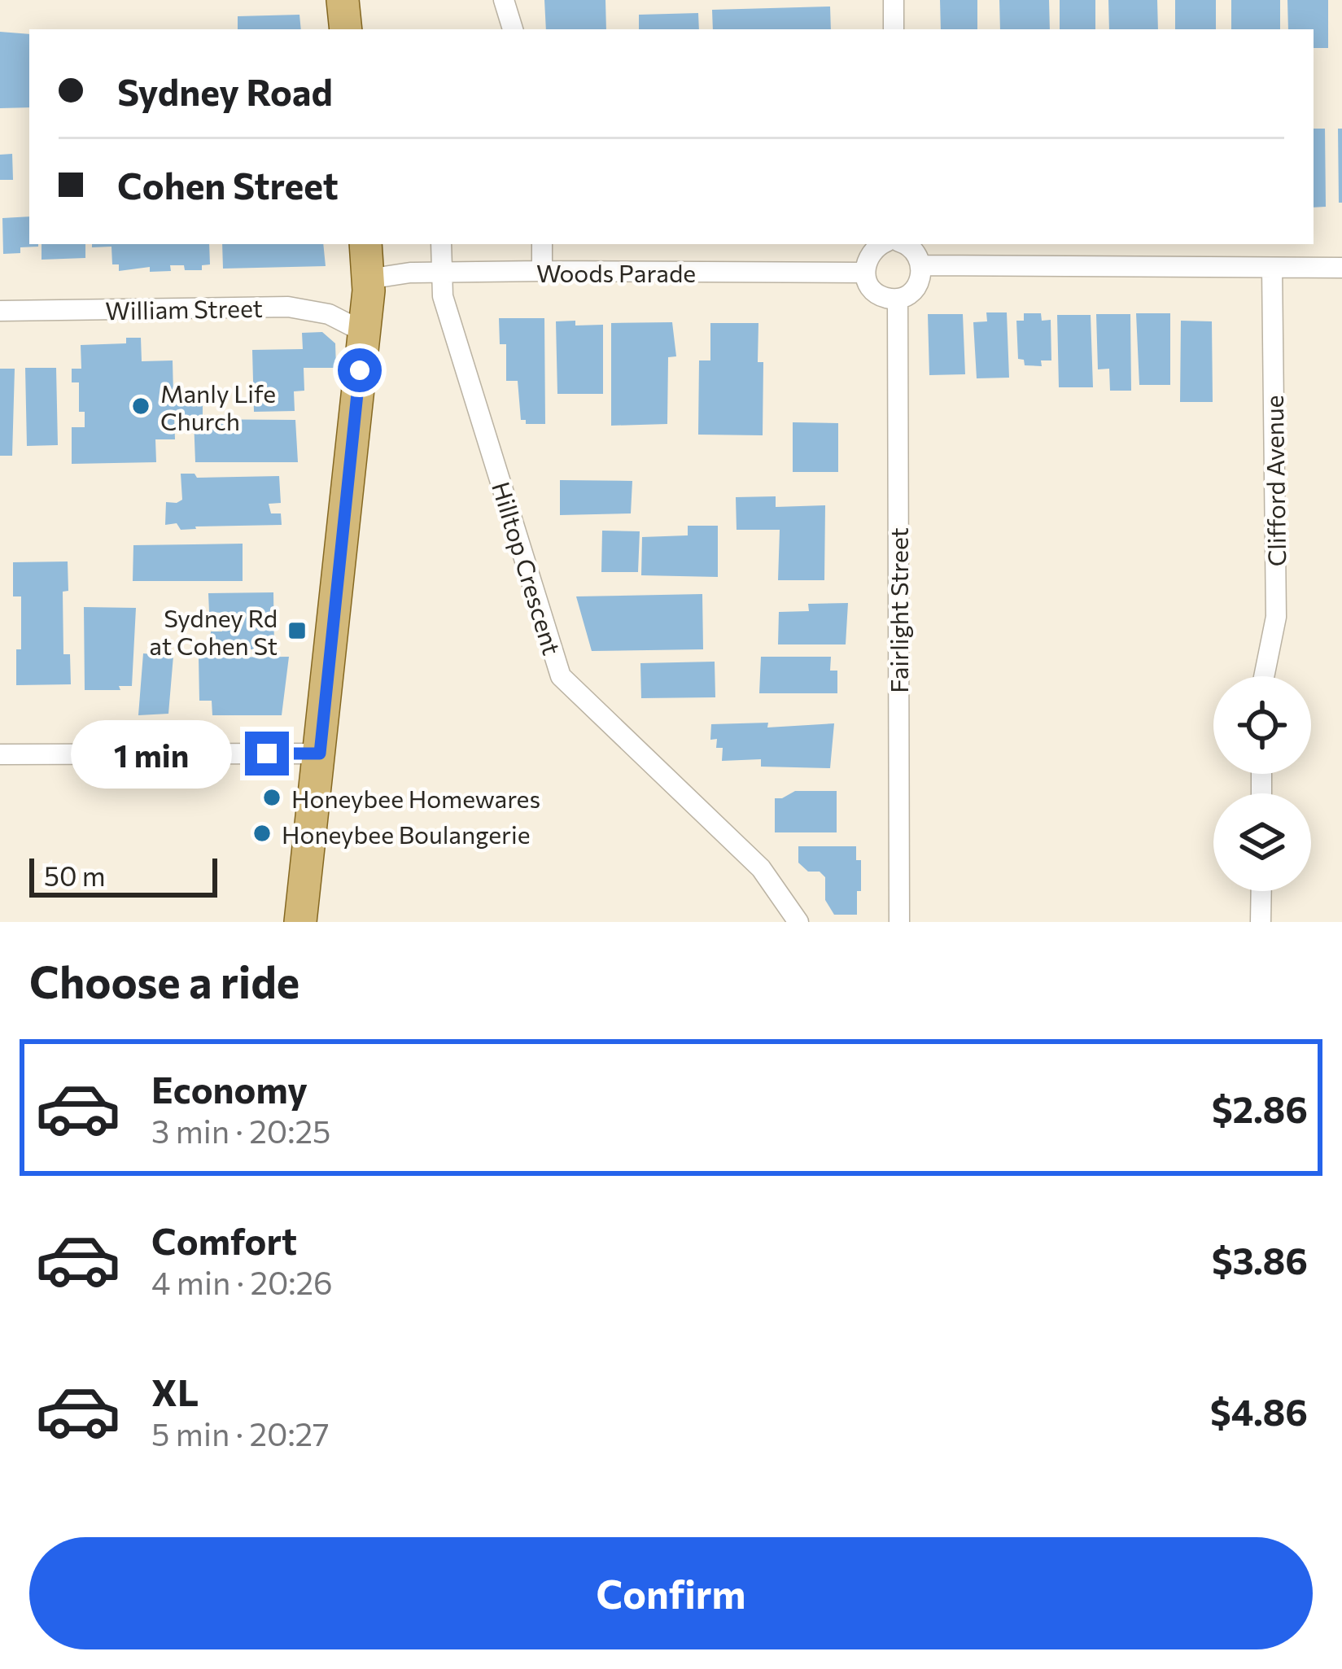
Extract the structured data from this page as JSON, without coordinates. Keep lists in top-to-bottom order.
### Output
{
  "streets": {
    "street": [
      "Woods Parade",
      "William Street",
      "Clifford Avenue",
      "Hilltop Crescent",
      "Fairlight Street"
    ]
  },
  "crossings": [
    ["Woods Parade", "Hilltop Crescent"]
  ],
  "places": {
    "other": ["Manly Life Church", "Honeybee Homewares", "Honeybee Boulangerie"],
    "transit": ["Sydney Rd at Cohen St"]
  },
  "scale_bar": "50 m",
  "page": {
    "banner": ["Sydney Road", "Cohen Street"],
    "bubble": "1 min",
    "scale": "50 m",
    "heading": "Choose a ride",
    "list": [
      {
        "name": "Economy",
        "note": "3 min · 20:25",
        "value": "$2.86"
      },
      {
        "name": "Comfort",
        "note": "4 min · 20:26",
        "value": "$3.86"
      },
      {
        "name": "XL",
        "note": "5 min · 20:27",
        "value": "$4.86"
      }
    ],
    "buttons": "Confirm"
  }
}
